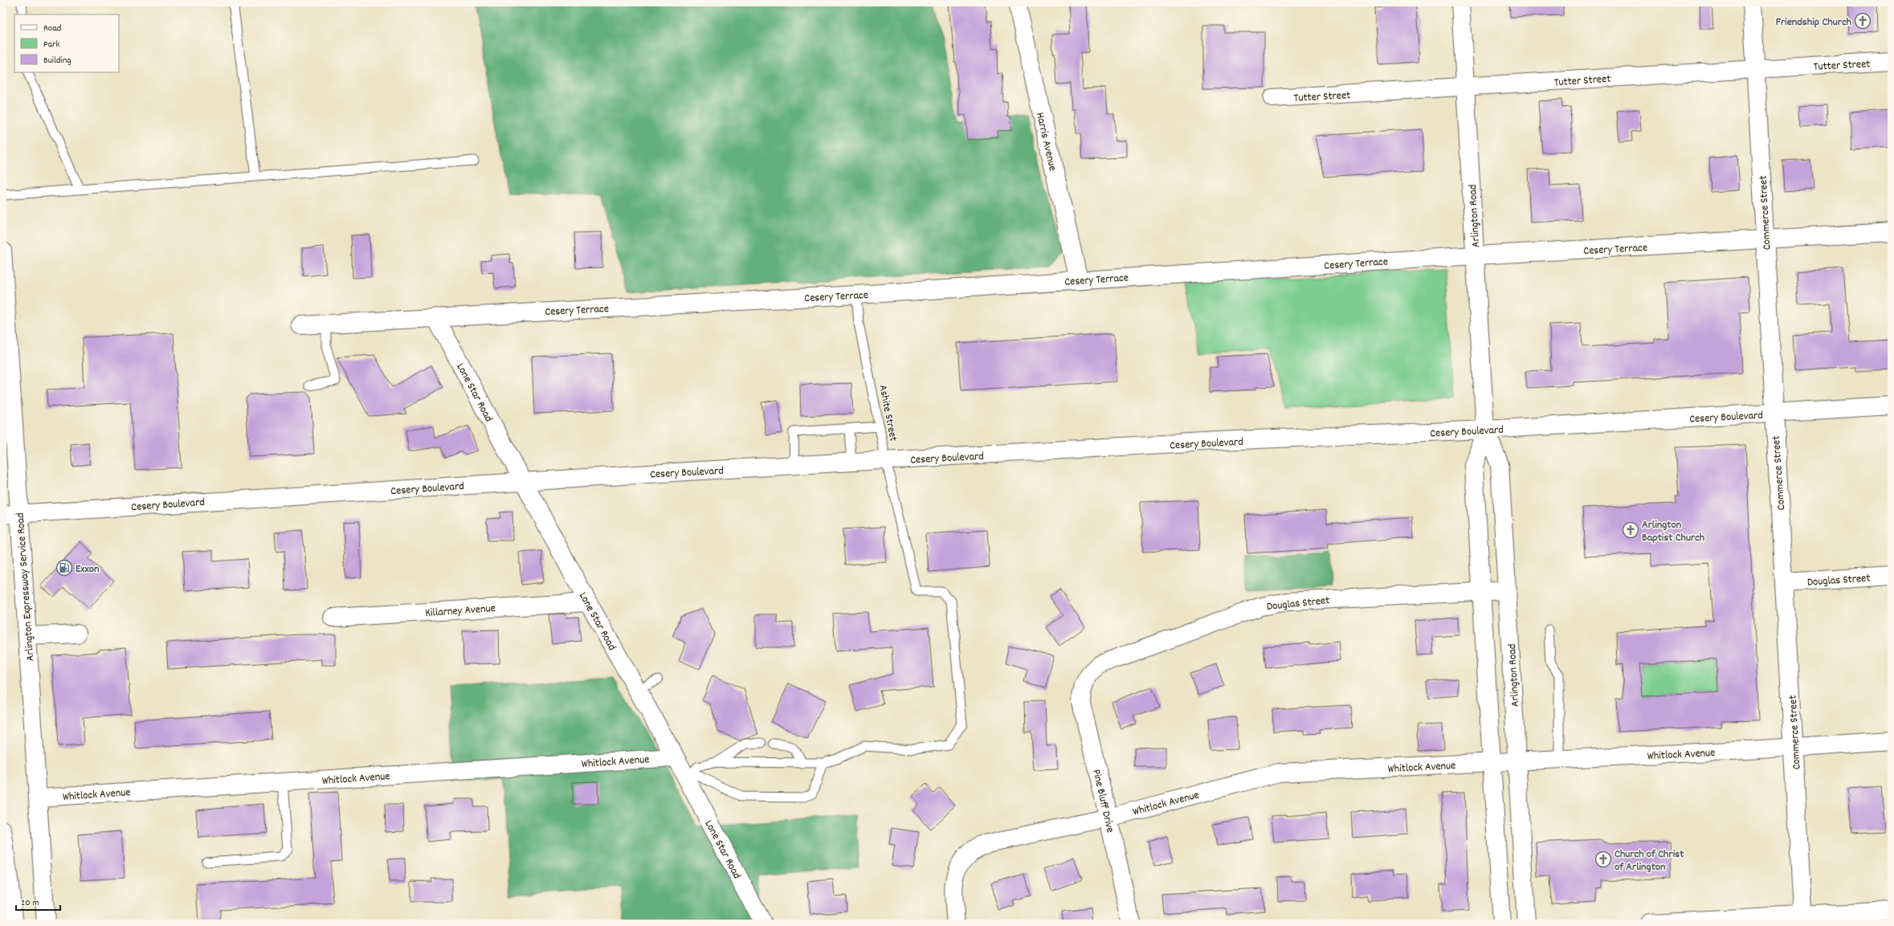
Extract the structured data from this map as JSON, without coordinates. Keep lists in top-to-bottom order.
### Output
{
  "streets": {
    "main road": [
      "Tutter Street",
      "Harris Avenue",
      "Commerce Street",
      "Arlington Road",
      "Cesery Terrace",
      "Lone Star Road",
      "Cesery Boulevard",
      "Douglas Street",
      "Arlington Expressway Service Road",
      "Killarney Avenue",
      "Whitlock Avenue",
      "Pine Bluff Drive"
    ],
    "lane": ["Ashite Street"]
  },
  "crossings": [
    ["Tutter Street", "Commerce Street"],
    ["Tutter Street", "Arlington Road"],
    ["Harris Avenue", "Cesery Terrace"],
    ["Commerce Street", "Cesery Terrace"],
    ["Commerce Street", "Cesery Boulevard"],
    ["Commerce Street", "Douglas Street"],
    ["Commerce Street", "Whitlock Avenue"],
    ["Arlington Road", "Cesery Terrace"],
    ["Arlington Road", "Cesery Boulevard"],
    ["Arlington Road", "Douglas Street"],
    ["Arlington Road", "Whitlock Avenue"],
    ["Cesery Terrace", "Lone Star Road"],
    ["Cesery Terrace", "Ashite Street"],
    ["Lone Star Road", "Cesery Boulevard"],
    ["Lone Star Road", "Killarney Avenue"],
    ["Lone Star Road", "Whitlock Avenue"],
    ["Ashite Street", "Cesery Boulevard"],
    ["Cesery Boulevard", "Arlington Expressway Service Road"],
    ["Douglas Street", "Pine Bluff Drive"],
    ["Arlington Expressway Service Road", "Whitlock Avenue"],
    ["Whitlock Avenue", "Pine Bluff Drive"]
  ],
  "places": {
    "church": ["Friendship Church", "Arlington Baptist Church", "Church of Christ of Arlington"],
    "fuel station": ["Exxon"]
  },
  "legend": ["Road", "Park", "Building"],
  "scale_bar": "20 m"
}
